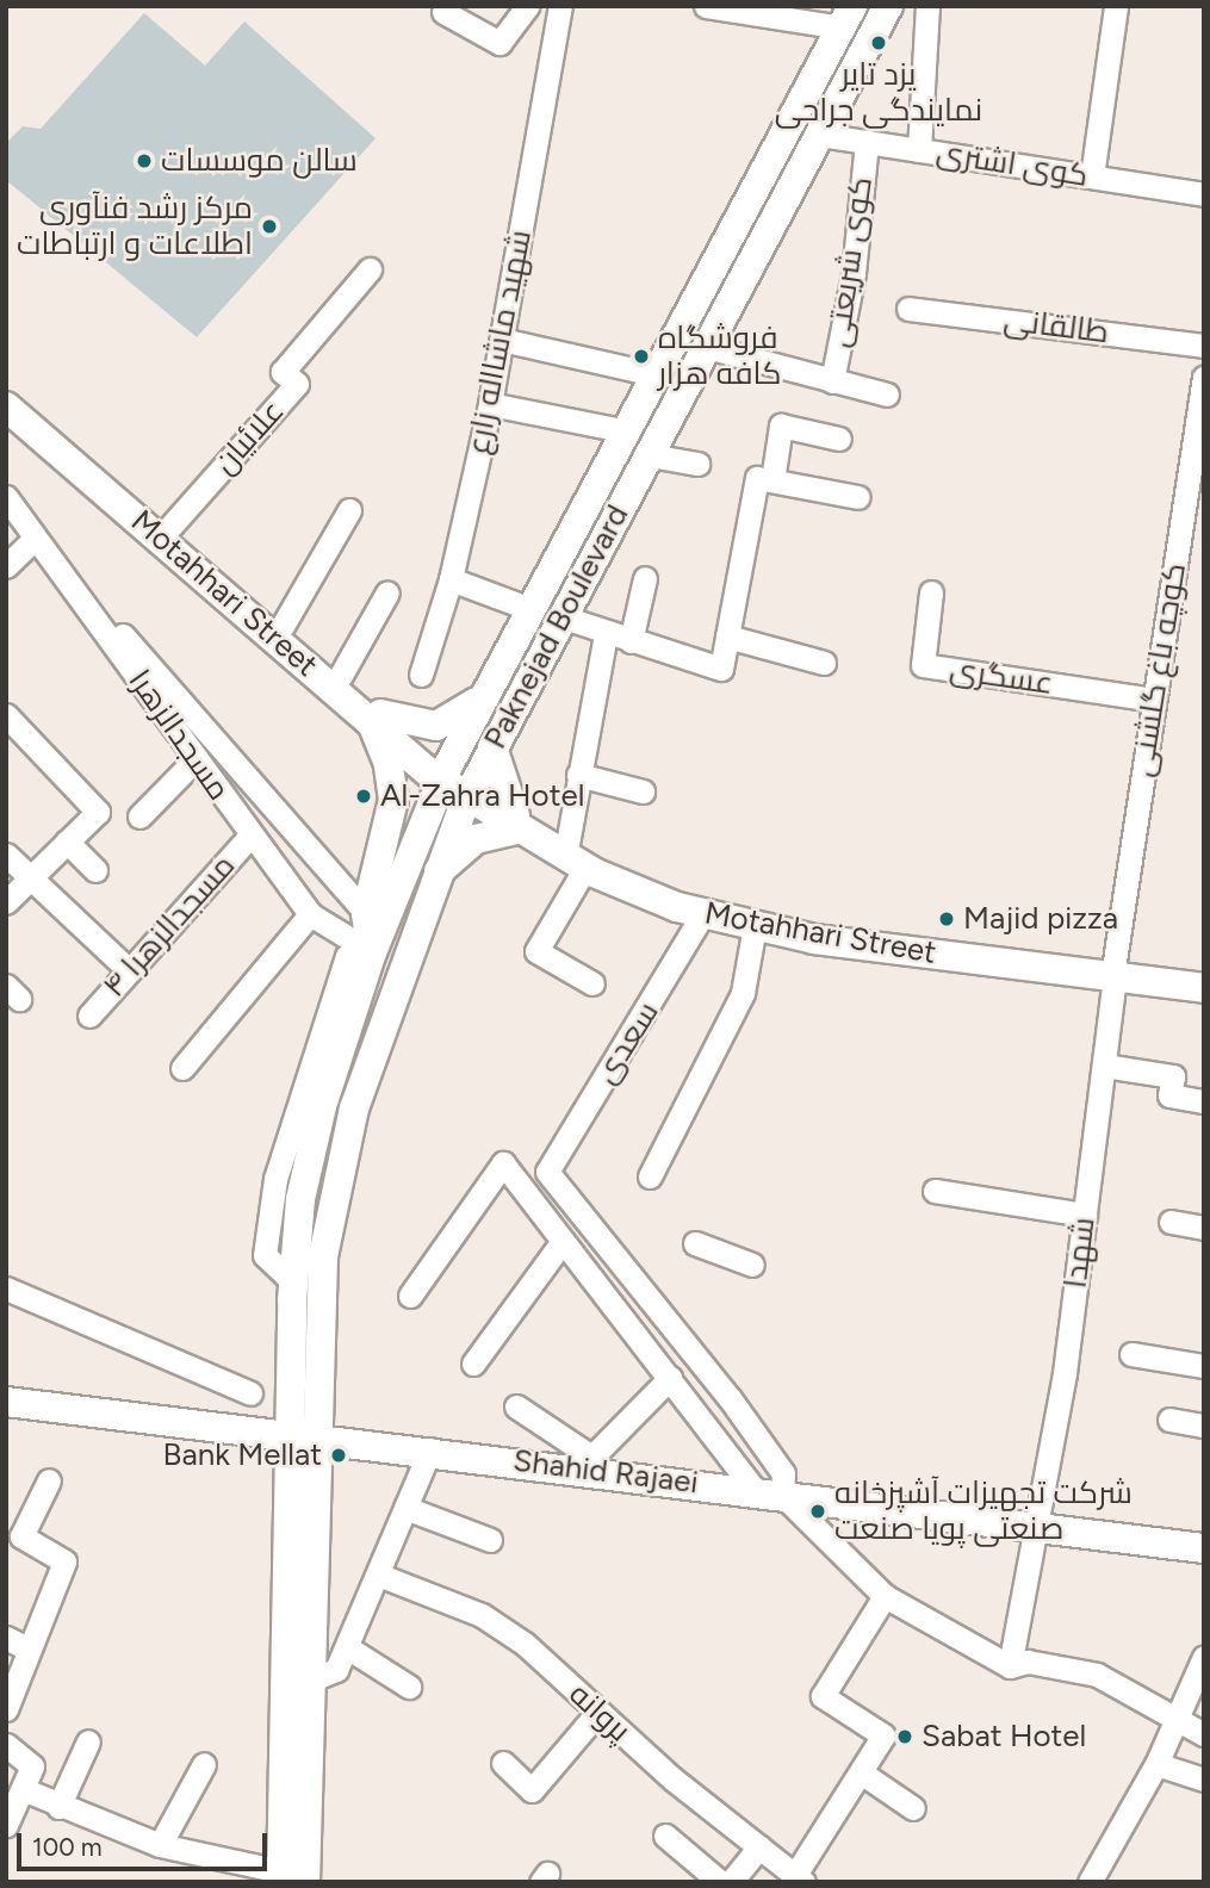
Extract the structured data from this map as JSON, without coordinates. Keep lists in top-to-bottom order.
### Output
{
  "streets": {
    "main road": ["Motahhari Street", "Paknejad Boulevard", "Shahid Rajaei"],
    "street": [
      "کوی اشتری",
      "کوی شریعتی",
      "طالقانی",
      "شهید ماشااله زارع",
      "علائیان",
      "کوچه باغ گلشنی",
      "عسگری",
      "مسجدالزهرا",
      "مسجدالزهرا ۴",
      "سعدی",
      "شهدا",
      "پروانه"
    ]
  },
  "crossings": [
    ["کوی اشتری", "کوی شریعتی"],
    ["کوی اشتری", "Paknejad Boulevard"],
    ["علائیان", "Motahhari Street"],
    ["Motahhari Street", "Paknejad Boulevard"],
    ["Motahhari Street", "کوچه باغ گلشنی"],
    ["Motahhari Street", "سعدی"],
    ["Motahhari Street", "شهدا"],
    ["Paknejad Boulevard", "مسجدالزهرا"],
    ["Paknejad Boulevard", "Shahid Rajaei"],
    ["کوچه باغ گلشنی", "عسگری"],
    ["کوچه باغ گلشنی", "شهدا"],
    ["مسجدالزهرا", "مسجدالزهرا ۴"],
    ["سعدی", "Shahid Rajaei"],
    ["شهدا", "Shahid Rajaei"]
  ],
  "places": [
    "یزد تایر نمایندگی جراحی",
    "سالن موسسات",
    "مرکز رشد فنآوری اطلاعات و ارتباطات",
    "فروشگاه کافه هزار",
    "Al-Zahra Hotel",
    "Majid pizza",
    "Bank Mellat",
    "شرکت تجهیزات آشپزخانه صنعتی پویا صنعت",
    "Sabat Hotel"
  ],
  "scale_bar": "100 m"
}
